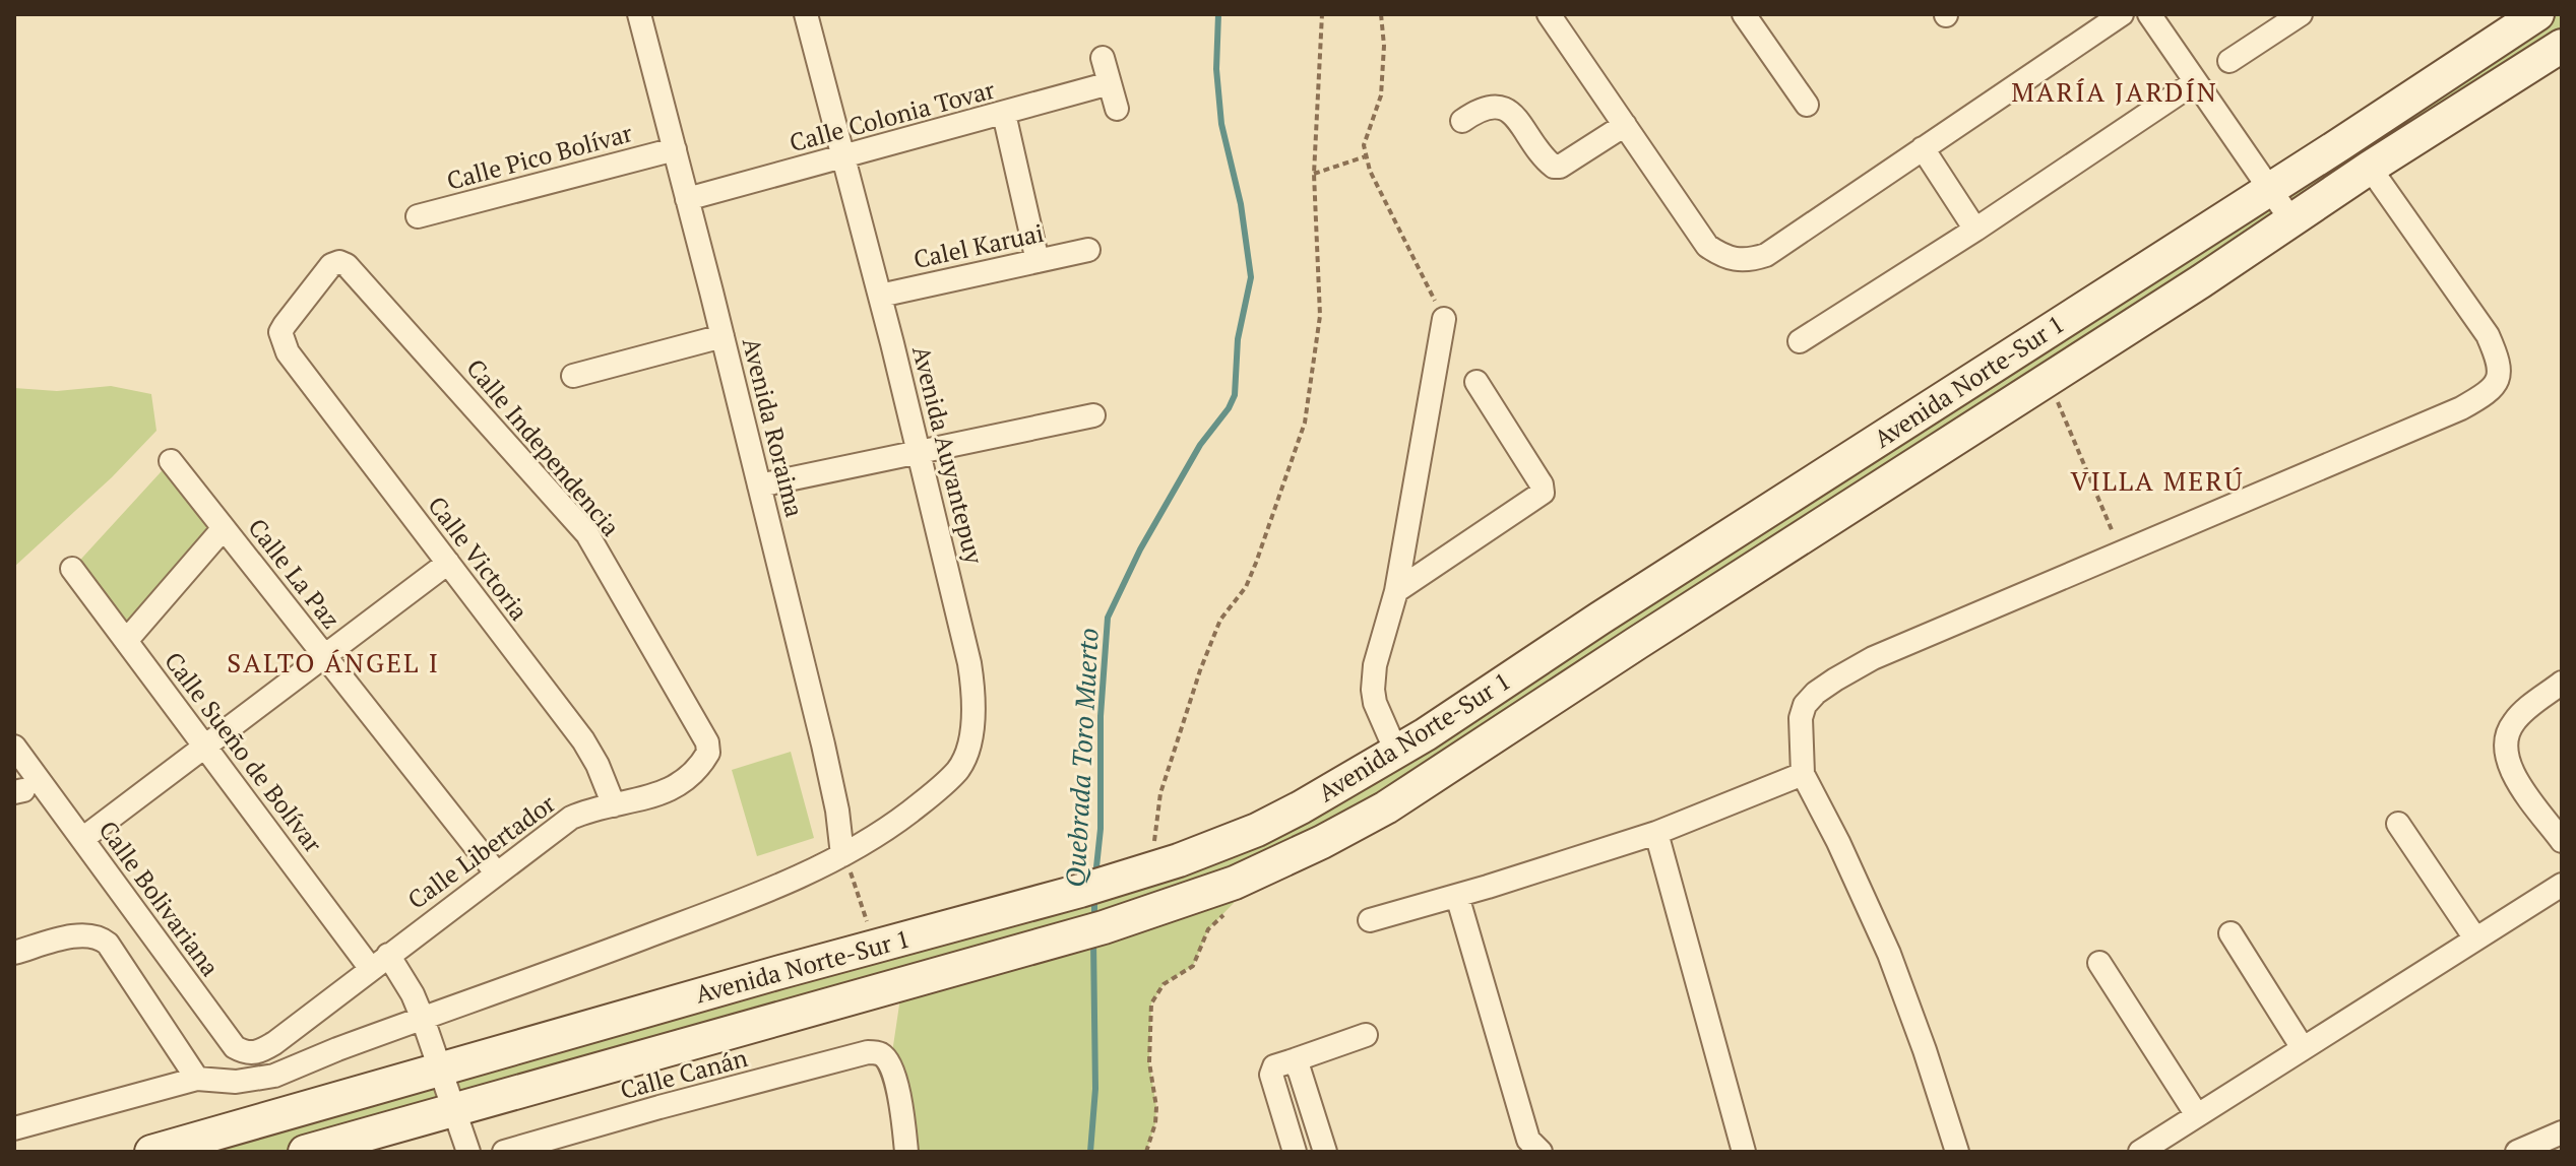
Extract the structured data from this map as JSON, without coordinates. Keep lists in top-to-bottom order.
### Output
{
  "streets": {
    "main road": ["Avenida Norte-Sur 1"],
    "street": [
      "Calle Colonia Tovar",
      "Calle Pico Bolívar",
      "Calel Karuai",
      "Avenida Roraima",
      "Calle Independencia",
      "Avenida Auyantepuy",
      "Calle Victoria",
      "Calle La Paz",
      "Calle Sueño de Bolívar",
      "Calle Libertador",
      "Calle Bolivariana",
      "Calle Canán"
    ]
  },
  "crossings": [
    ["Calle Colonia Tovar", "Avenida Roraima"],
    ["Calle Colonia Tovar", "Avenida Auyantepuy"],
    ["Calle Pico Bolívar", "Avenida Roraima"],
    ["Calel Karuai", "Avenida Auyantepuy"],
    ["Avenida Norte-Sur 1", "Calle Sueño de Bolívar"],
    ["Avenida Roraima", "Avenida Auyantepuy"],
    ["Calle Independencia", "Calle Victoria"],
    ["Calle Independencia", "Calle Libertador"],
    ["Avenida Auyantepuy", "Calle Sueño de Bolívar"],
    ["Calle Victoria", "Calle Libertador"],
    ["Calle La Paz", "Calle Libertador"],
    ["Calle Sueño de Bolívar", "Calle Libertador"],
    ["Calle Libertador", "Calle Bolivariana"]
  ],
  "districts": ["MARÍA JARDÍN", "VILLA MERÚ", "SALTO ÁNGEL I"],
  "water": ["Quebrada Toro Muerto"]
}
